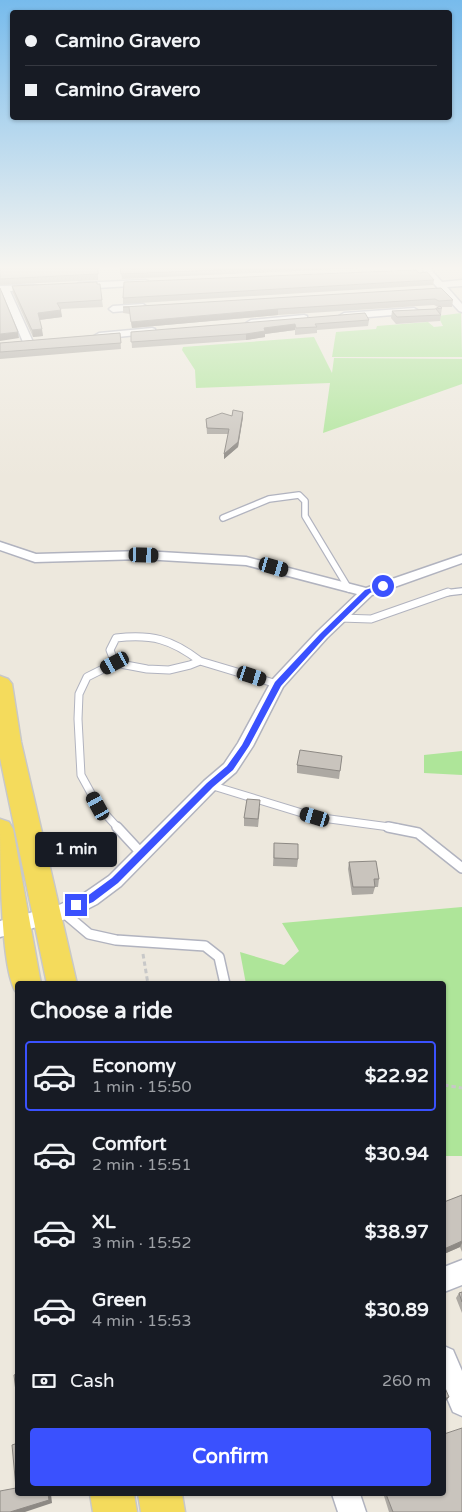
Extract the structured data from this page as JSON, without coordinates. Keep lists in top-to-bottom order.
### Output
{
  "page": {
    "banner": ["Camino Gravero", "Camino Gravero"],
    "bubble": "1 min",
    "heading": "Choose a ride",
    "list": [
      {
        "name": "Economy",
        "note": "1 min · 15:50",
        "value": "$22.92"
      },
      {
        "name": "Comfort",
        "note": "2 min · 15:51",
        "value": "$30.94"
      },
      {
        "name": "XL",
        "note": "3 min · 15:52",
        "value": "$38.97"
      },
      {
        "name": "Green",
        "note": "4 min · 15:53",
        "value": "$30.89"
      }
    ],
    "pay": ["Cash", "260 m"],
    "buttons": "Confirm"
  }
}
